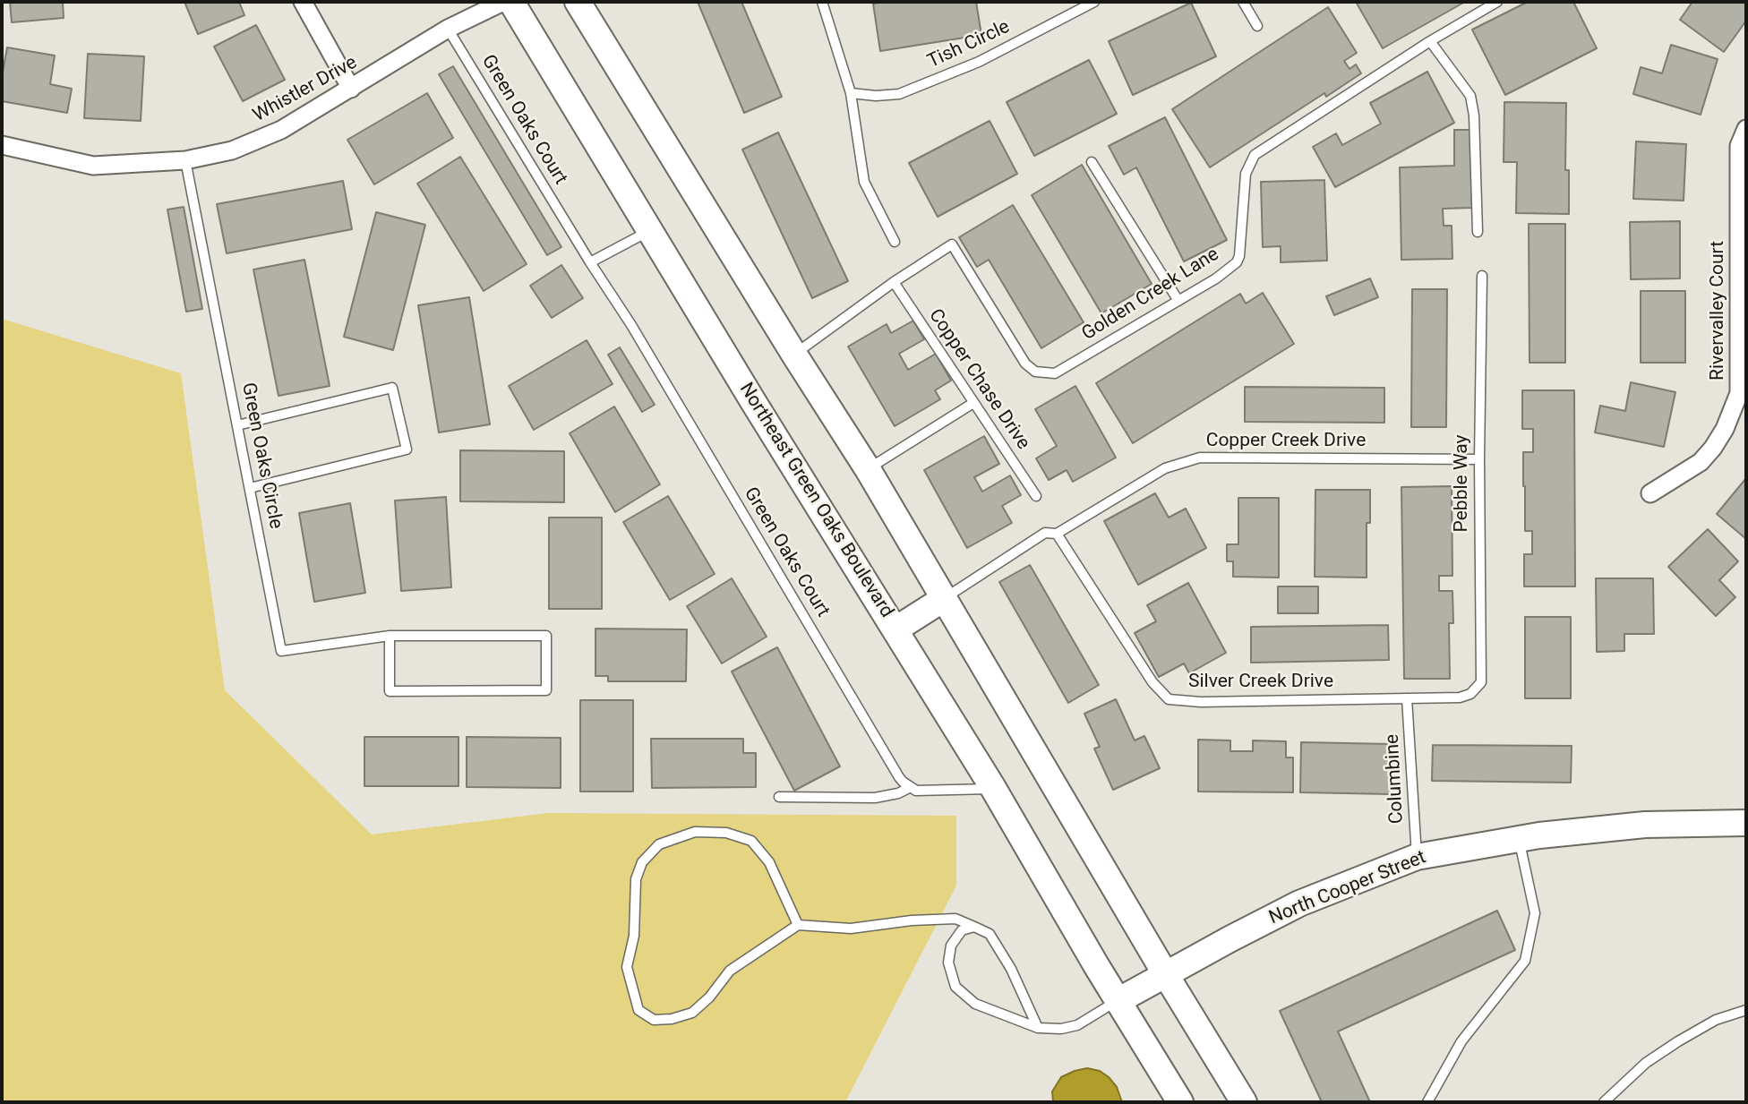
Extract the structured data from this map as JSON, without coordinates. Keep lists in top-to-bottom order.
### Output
{
  "streets": {
    "main road": ["Northeast Green Oaks Boulevard", "North Cooper Street"],
    "street": ["Whistler Drive", "Rivervalley Court"],
    "lane": [
      "Tish Circle",
      "Green Oaks Court",
      "Golden Creek Lane",
      "Copper Chase Drive",
      "Copper Creek Drive",
      "Green Oaks Circle",
      "Pebble Way",
      "Silver Creek Drive",
      "Columbine"
    ]
  },
  "crossings": [
    ["Whistler Drive", "Green Oaks Court"],
    ["Whistler Drive", "Green Oaks Circle"],
    ["Golden Creek Lane", "Copper Chase Drive"],
    ["Copper Creek Drive", "Pebble Way"],
    ["Copper Creek Drive", "Silver Creek Drive"],
    ["Pebble Way", "Silver Creek Drive"],
    ["Northeast Green Oaks Boulevard", "North Cooper Street"],
    ["Silver Creek Drive", "Columbine"],
    ["Columbine", "North Cooper Street"]
  ]
}
